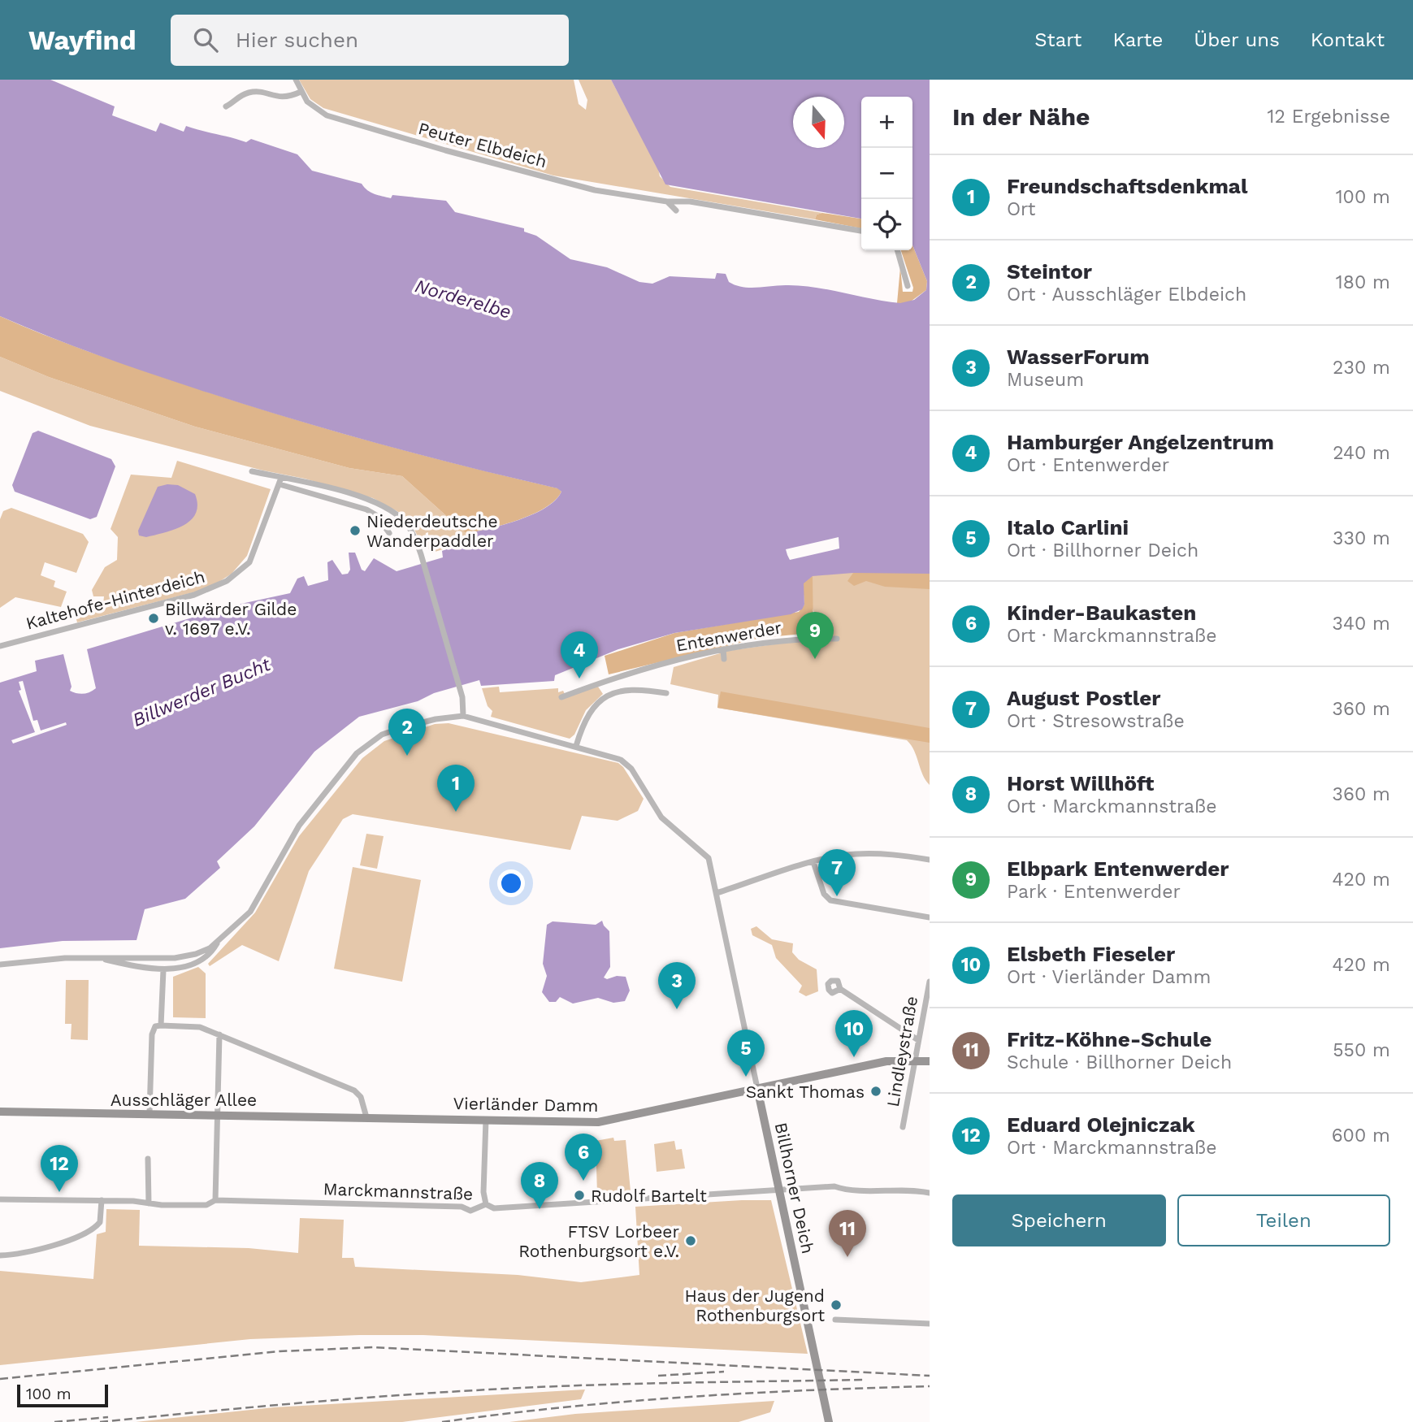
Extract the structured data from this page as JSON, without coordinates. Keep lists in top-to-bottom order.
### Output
{
  "streets": {
    "street": [
      "Peuter Elbdeich",
      "Kaltehofe-Hinterdeich",
      "Entenwerder",
      "Lindleystraße",
      "Ausschläger Allee",
      "Vierländer Damm",
      "Billhorner Deich",
      "Marckmannstraße"
    ]
  },
  "crossings": [
    ["Lindleystraße", "Vierländer Damm"],
    ["Ausschläger Allee", "Vierländer Damm"],
    ["Vierländer Damm", "Billhorner Deich"],
    ["Billhorner Deich", "Marckmannstraße"]
  ],
  "water": ["Norderelbe", "Billwerder Bucht"],
  "places": [
    "Niederdeutsche Wanderpaddler",
    "Billwärder Gilde v. 1697 e.V.",
    "Sankt Thomas",
    "Rudolf Bartelt",
    "FTSV Lorbeer Rothenburgsort e.V.",
    "Haus der Jugend Rothenburgsort"
  ],
  "scale_bar": "100 m",
  "north": "bottom",
  "page": {
    "header": "Wayfind",
    "search": "Hier suchen",
    "nav": [
      "Start",
      "Karte",
      "Über uns",
      "Kontakt"
    ],
    "heading": ["In der Nähe", "12 Ergebnisse"],
    "map_buttons": ["+", "−"],
    "list": [
      {
        "mark": "1",
        "name": "Freundschaftsdenkmal",
        "note": "Ort",
        "value": "100 m"
      },
      {
        "mark": "2",
        "name": "Steintor",
        "note": "Ort · Ausschläger Elbdeich",
        "value": "180 m"
      },
      {
        "mark": "3",
        "name": "WasserForum",
        "note": "Museum",
        "value": "230 m"
      },
      {
        "mark": "4",
        "name": "Hamburger Angelzentrum",
        "note": "Ort · Entenwerder",
        "value": "240 m"
      },
      {
        "mark": "5",
        "name": "Italo Carlini",
        "note": "Ort · Billhorner Deich",
        "value": "330 m"
      },
      {
        "mark": "6",
        "name": "Kinder-Baukasten",
        "note": "Ort · Marckmannstraße",
        "value": "340 m"
      },
      {
        "mark": "7",
        "name": "August Postler",
        "note": "Ort · Stresowstraße",
        "value": "360 m"
      },
      {
        "mark": "8",
        "name": "Horst Willhöft",
        "note": "Ort · Marckmannstraße",
        "value": "360 m"
      },
      {
        "mark": "9",
        "name": "Elbpark Entenwerder",
        "note": "Park · Entenwerder",
        "value": "420 m"
      },
      {
        "mark": "10",
        "name": "Elsbeth Fieseler",
        "note": "Ort · Vierländer Damm",
        "value": "420 m"
      },
      {
        "mark": "11",
        "name": "Fritz-Köhne-Schule",
        "note": "Schule · Billhorner Deich",
        "value": "550 m"
      },
      {
        "mark": "12",
        "name": "Eduard Olejniczak",
        "note": "Ort · Marckmannstraße",
        "value": "600 m"
      }
    ],
    "pins": [
      "9",
      "4",
      "2",
      "1",
      "7",
      "3",
      "10",
      "5",
      "6",
      "12",
      "8",
      "11"
    ],
    "buttons": ["Speichern", "Teilen"],
    "scale": "100 m"
  }
}
